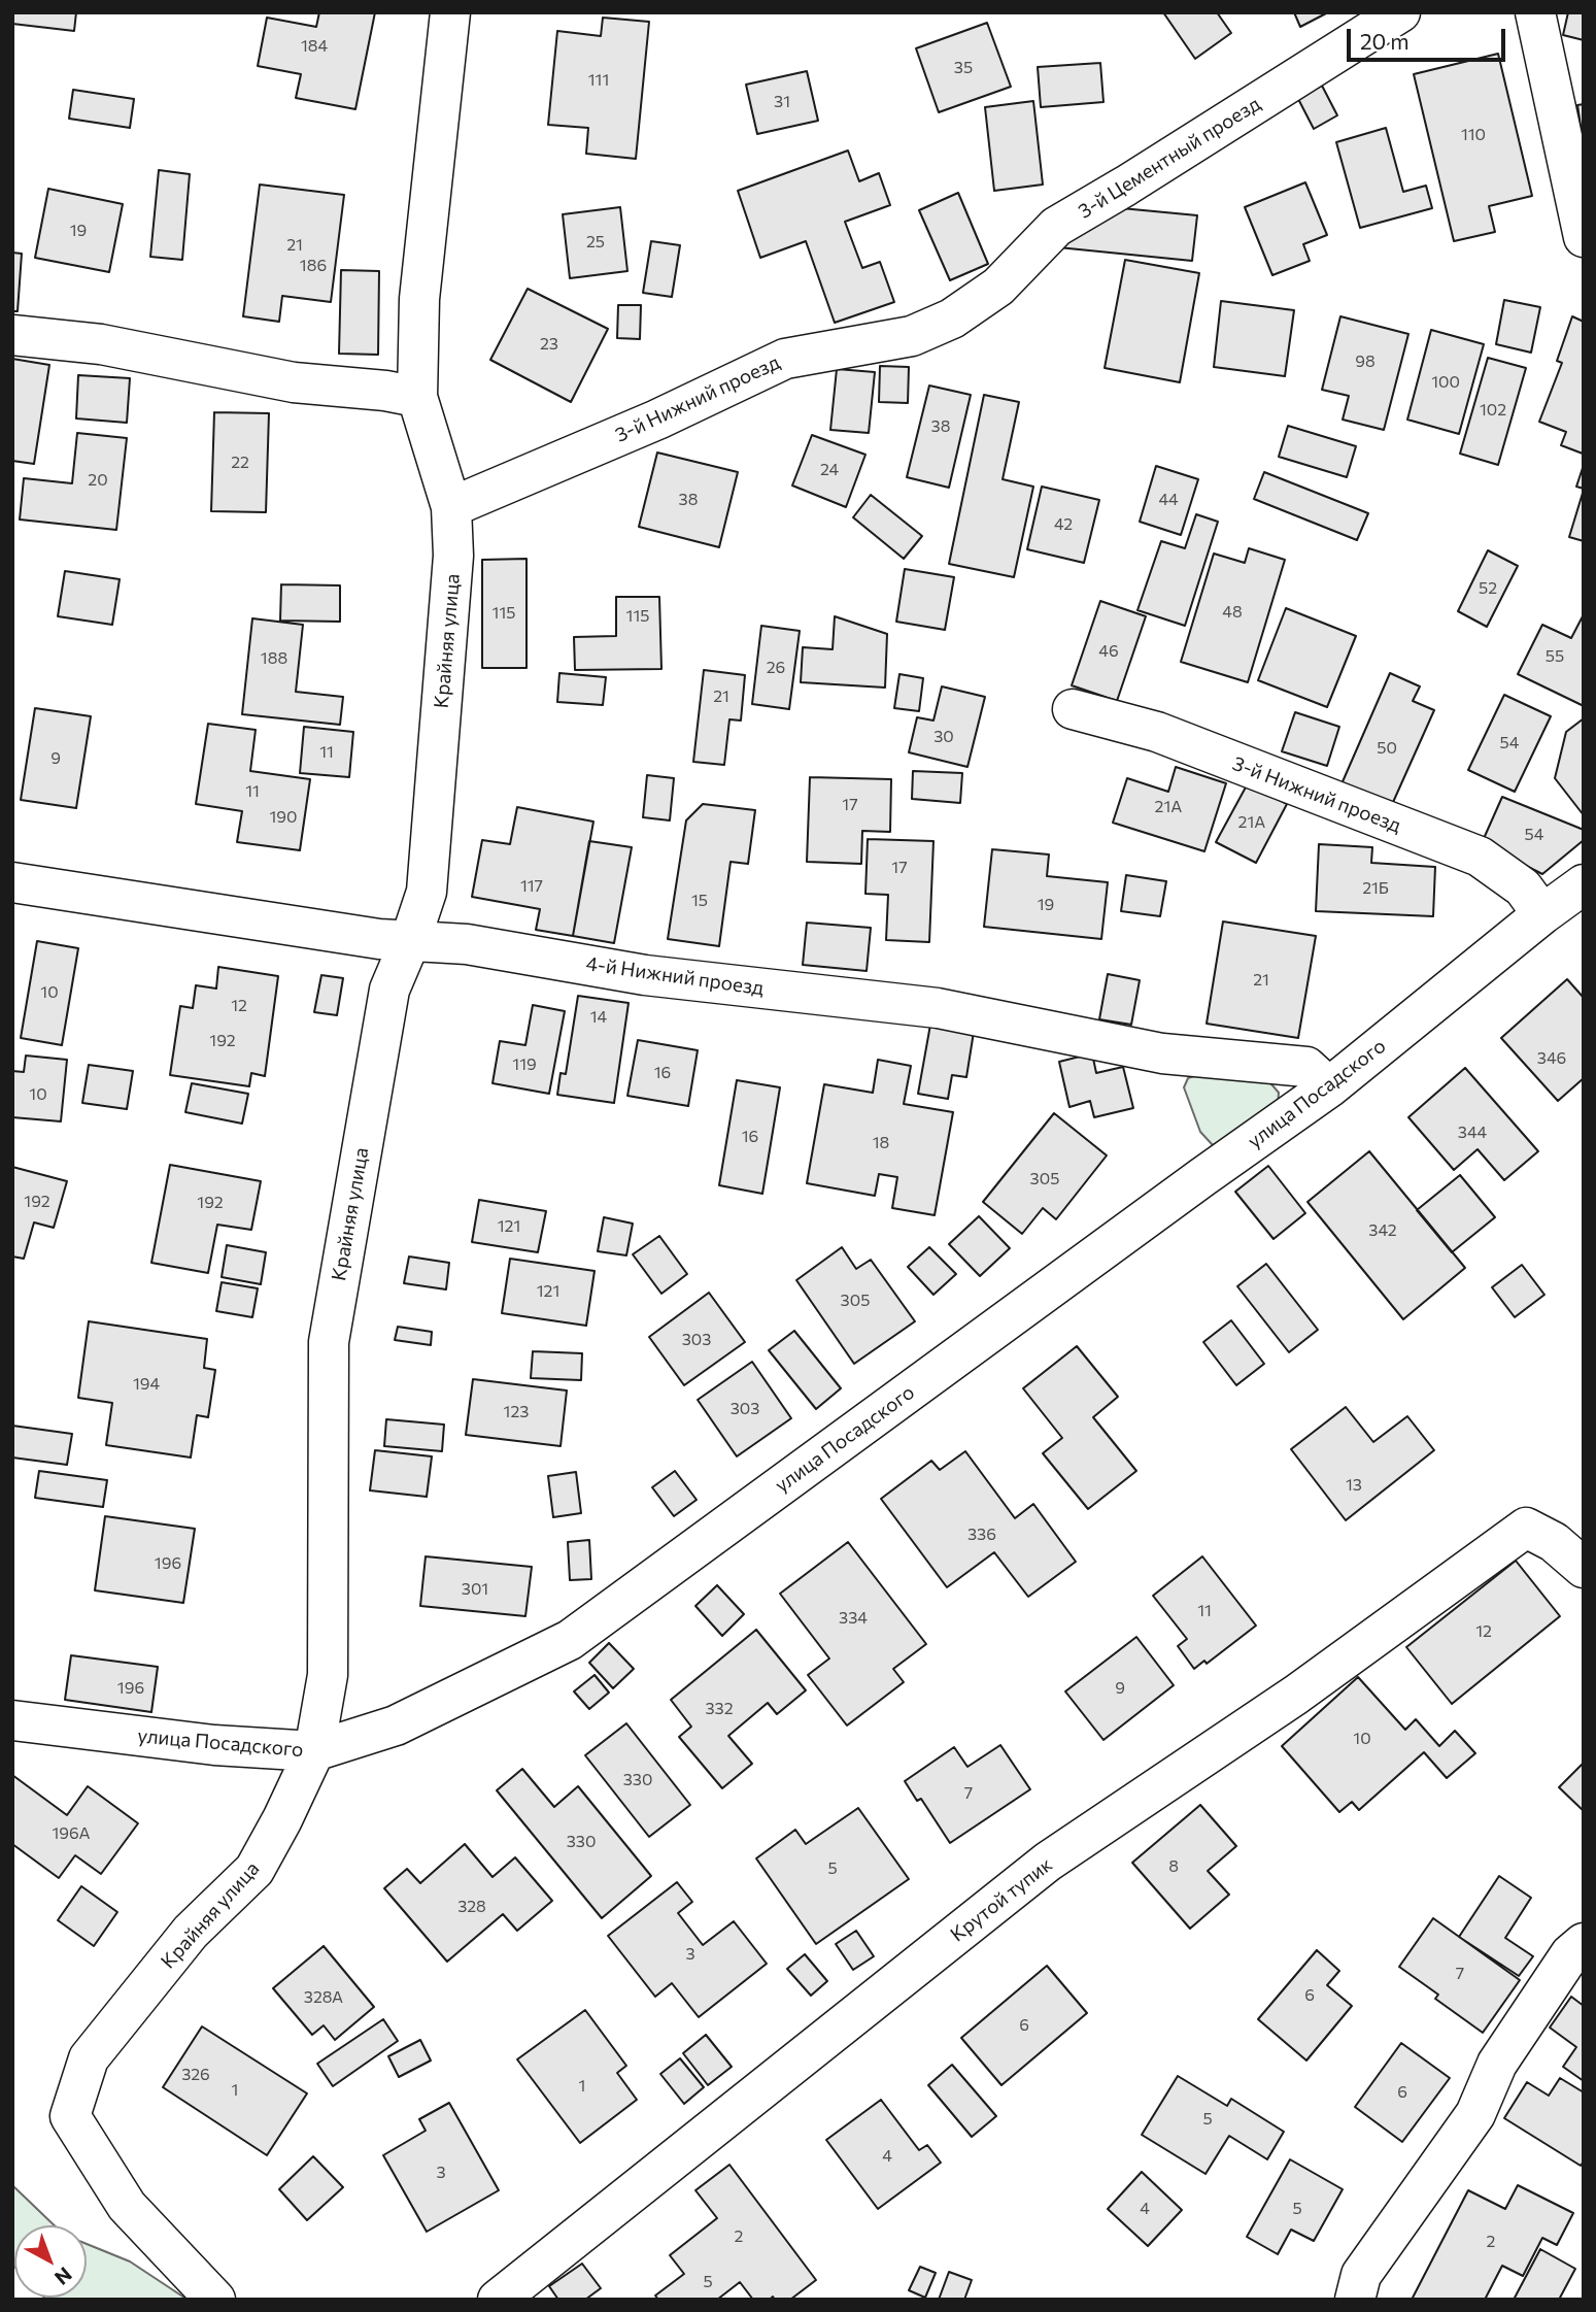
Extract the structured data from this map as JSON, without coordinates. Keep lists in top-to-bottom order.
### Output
{
  "streets": {
    "street": [
      "3-й Цементный проезд",
      "3-й Нижний проезд",
      "Крайняя улица",
      "4-й Нижний проезд",
      "улица Посадского",
      "Крутой тупик"
    ]
  },
  "crossings": [
    ["3-й Цементный проезд", "3-й Нижний проезд"],
    ["3-й Нижний проезд", "Крайняя улица"],
    ["3-й Нижний проезд", "улица Посадского"],
    ["Крайняя улица", "4-й Нижний проезд"],
    ["Крайняя улица", "улица Посадского"],
    ["4-й Нижний проезд", "улица Посадского"]
  ],
  "house_numbers": [
    "184",
    "35",
    "111",
    "31",
    "110",
    "19",
    "25",
    "21",
    "186",
    "23",
    "98",
    "100",
    "102",
    "38",
    "22",
    "24",
    "20",
    "38",
    "44",
    "42",
    "52",
    "48",
    "115",
    "115",
    "46",
    "55",
    "188",
    "26",
    "21",
    "30",
    "54",
    "50",
    "11",
    "9",
    "11",
    "17",
    "21А",
    "190",
    "21А",
    "54",
    "17",
    "117",
    "21Б",
    "15",
    "19",
    "21",
    "10",
    "12",
    "14",
    "192",
    "346",
    "119",
    "16",
    "10",
    "344",
    "16",
    "18",
    "305",
    "192",
    "192",
    "121",
    "342",
    "121",
    "305",
    "303",
    "194",
    "303",
    "123",
    "13",
    "336",
    "196",
    "301",
    "11",
    "334",
    "12",
    "196",
    "9",
    "332",
    "10",
    "330",
    "7",
    "196А",
    "330",
    "8",
    "5",
    "328",
    "3",
    "7",
    "6",
    "328А",
    "6",
    "326",
    "1",
    "1",
    "6",
    "5",
    "4",
    "3",
    "4",
    "5",
    "2",
    "2",
    "5"
  ],
  "scale_bar": "20 m",
  "north": "bottom right"
}
